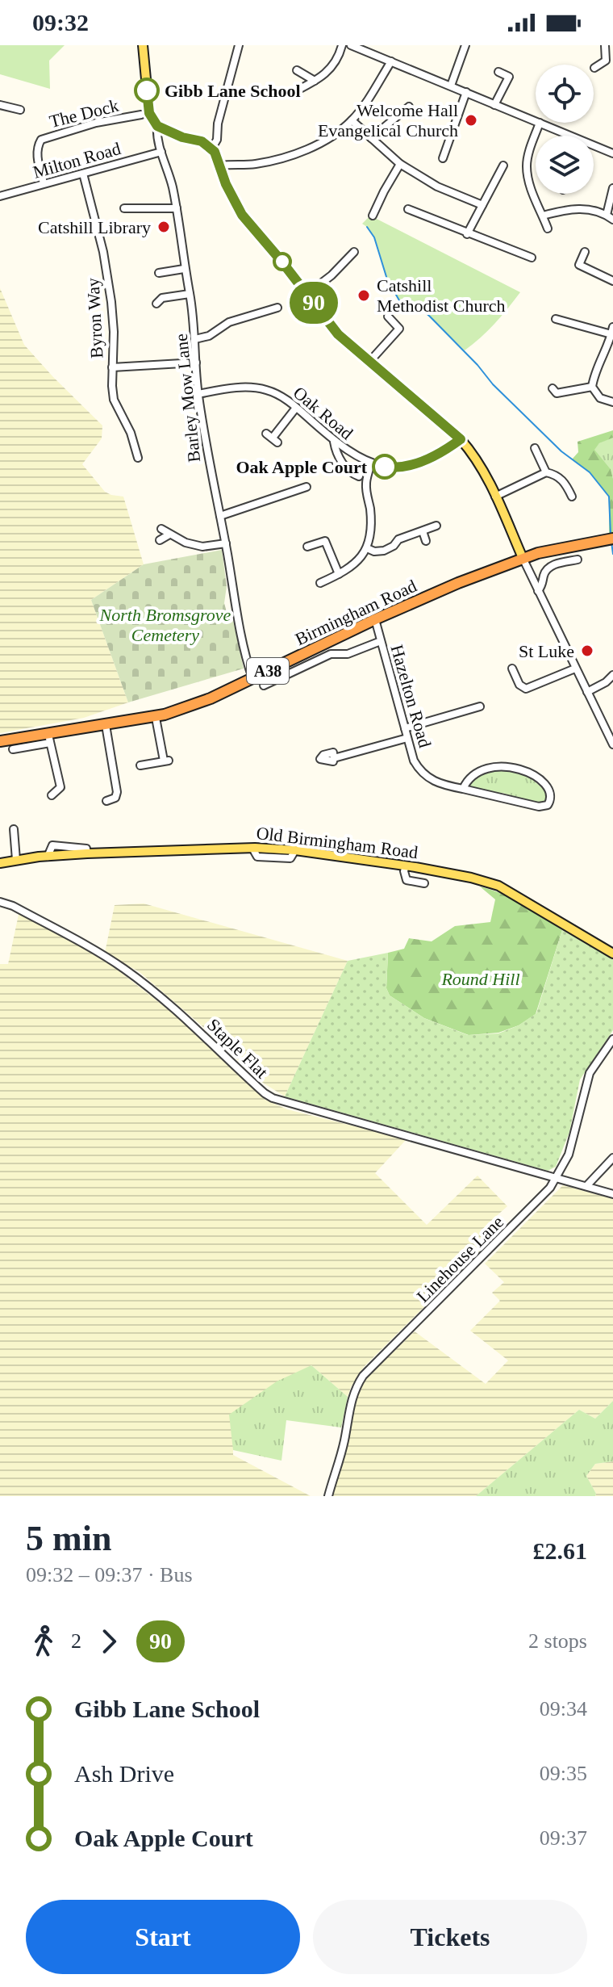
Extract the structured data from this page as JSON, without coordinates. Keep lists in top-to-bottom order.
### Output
{
  "streets": {
    "highway": ["Birmingham Road", "A38"],
    "main road": ["Old Birmingham Road"],
    "street": [
      "The Dock",
      "Milton Road",
      "Byron Way",
      "Barley Mow Lane",
      "Oak Road",
      "Hazelton Road",
      "Staple Flat",
      "Linehouse Lane"
    ]
  },
  "crossings": [
    ["The Dock", "Milton Road"],
    ["Milton Road", "Byron Way"],
    ["Milton Road", "Barley Mow Lane"],
    ["Barley Mow Lane", "Oak Road"],
    ["Barley Mow Lane", "Birmingham Road"],
    ["Birmingham Road", "Hazelton Road"],
    ["Staple Flat", "Linehouse Lane"]
  ],
  "parks": ["North Bromsgrove Cemetery", "Round Hill"],
  "places": [
    "Gibb Lane School",
    "Welcome Hall Evangelical Church",
    "Catshill Library",
    "Catshill Methodist Church",
    "Oak Apple Court",
    "St Luke"
  ],
  "lines": ["bus line 90"],
  "page": {
    "status": "09:32",
    "on_map": "90",
    "heading": ["5 min", "09:32 – 09:37 · Bus", "£2.61"],
    "legs": ["2", "90", "2 stops"],
    "list": [
      {
        "name": "Gibb Lane School",
        "value": "09:34"
      },
      {
        "name": "Ash Drive",
        "value": "09:35"
      },
      {
        "name": "Oak Apple Court",
        "value": "09:37"
      }
    ],
    "buttons": ["Start", "Tickets"]
  }
}
